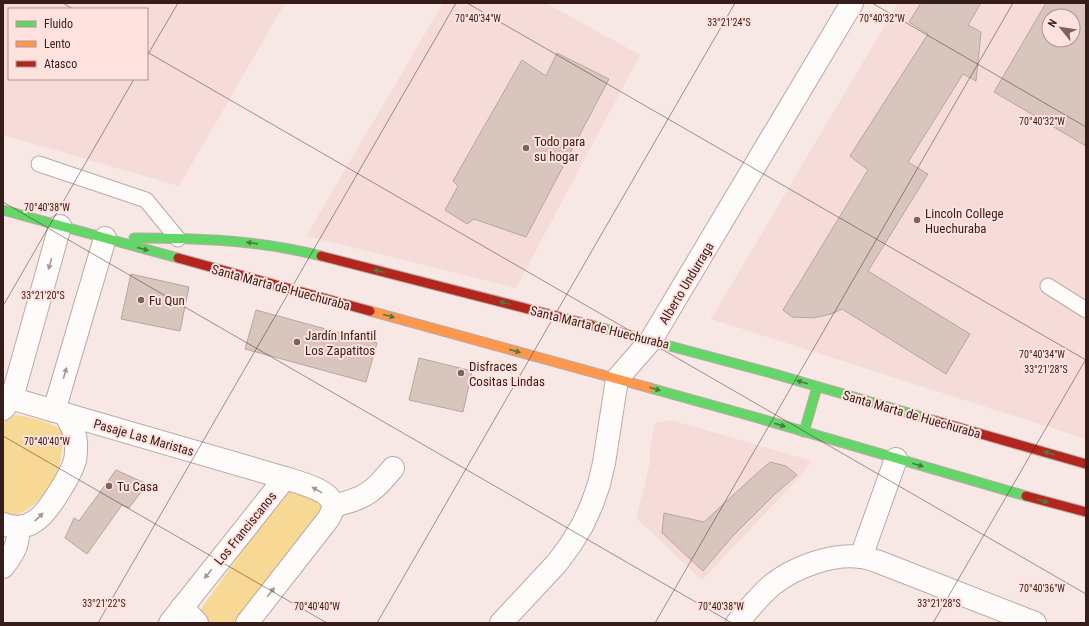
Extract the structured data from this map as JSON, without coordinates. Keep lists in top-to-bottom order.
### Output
{
  "streets": {
    "street": [
      "Alberto Undurraga",
      "Santa Marta de Huechuraba",
      "Pasaje Las Maristas",
      "Los Franciscanos"
    ]
  },
  "crossings": [
    ["Alberto Undurraga", "Santa Marta de Huechuraba"],
    ["Pasaje Las Maristas", "Los Franciscanos"]
  ],
  "places": [
    "Todo para su hogar",
    "Lincoln College Huechuraba",
    "Fu Qun",
    "Jardín Infantil Los Zapatitos",
    "Disfraces Cositas Lindas",
    "Tu Casa"
  ],
  "legend": ["Fluido", "Lento", "Atasco"],
  "north": "top left",
  "coordinates": [
    "70°40'34\"W",
    "70°40'32\"W",
    "33°21'24\"S",
    "70°40'38\"W",
    "33°21'20\"S",
    "33°21'28\"S",
    "70°40'40\"W",
    "70°40'36\"W",
    "33°21'22\"S"
  ]
}
